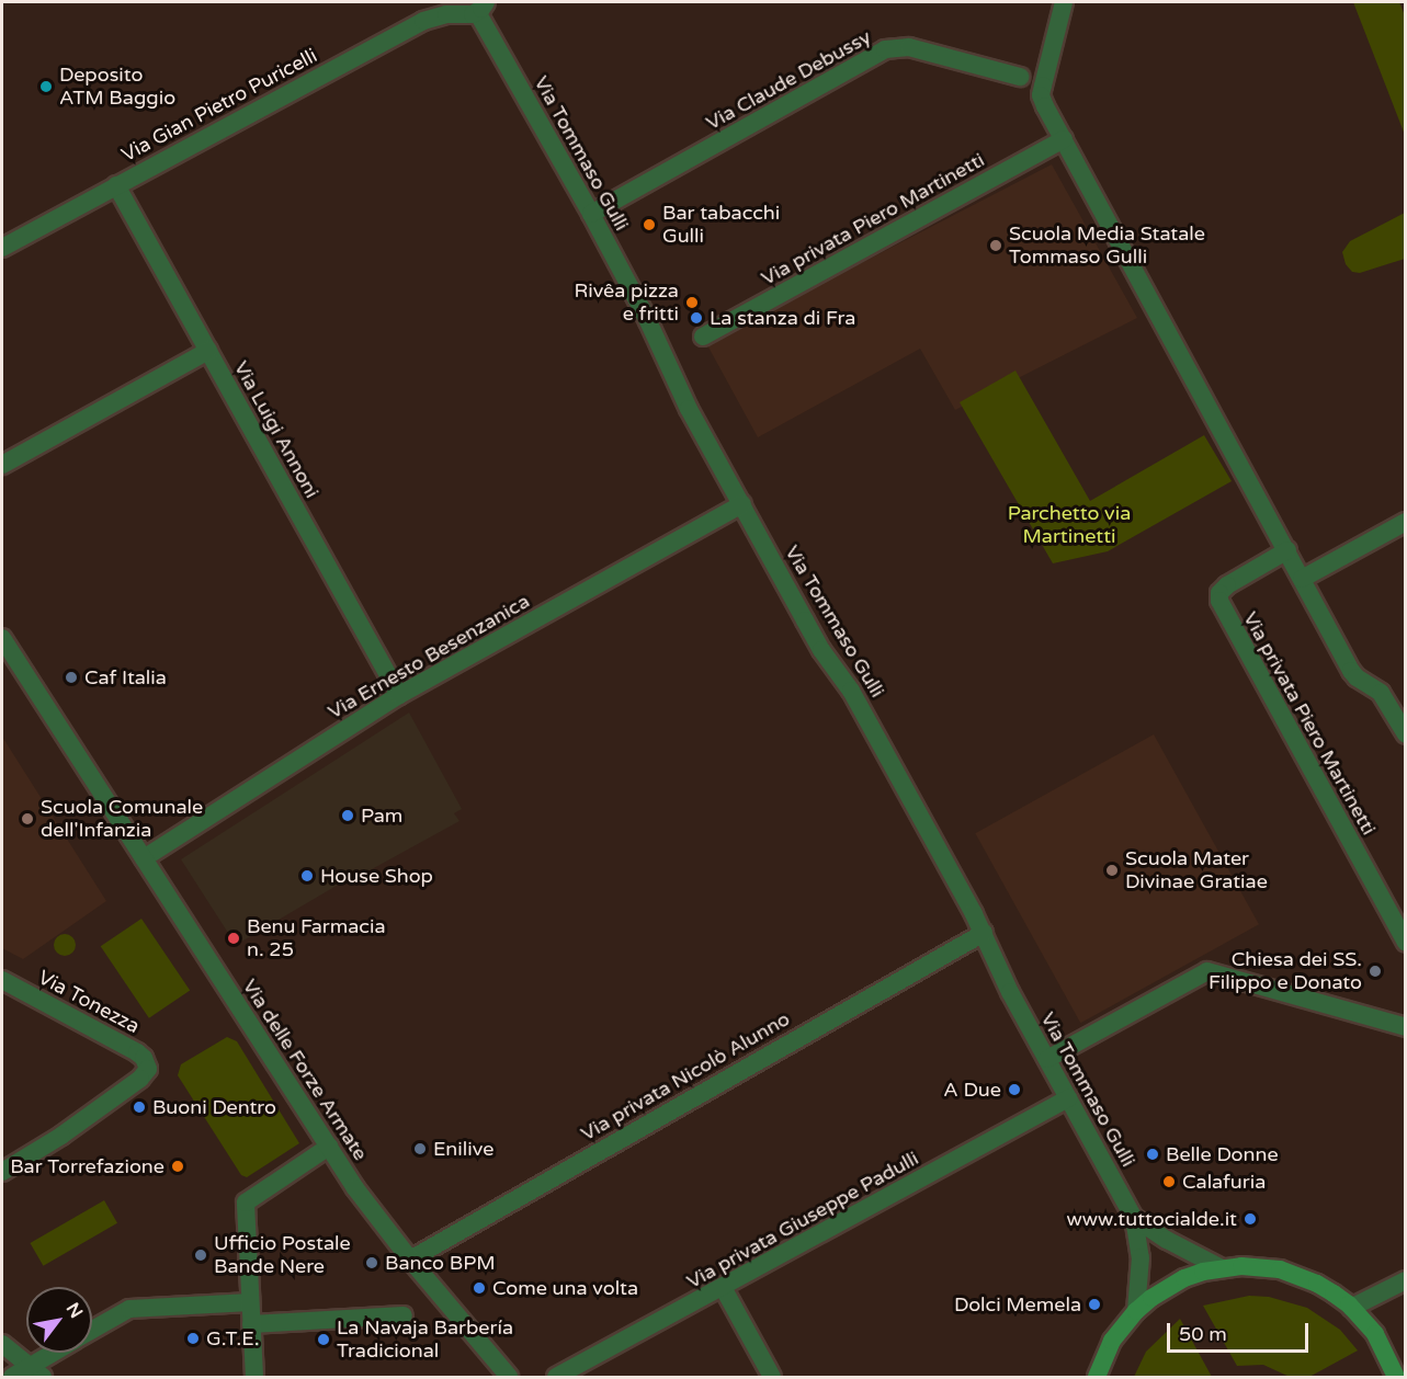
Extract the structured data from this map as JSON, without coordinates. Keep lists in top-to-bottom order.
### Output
{
  "streets": {
    "street": [
      "Via Claude Debussy",
      "Via Gian Pietro Puricelli",
      "Via Tommaso Gulli",
      "Via privata Piero Martinetti",
      "Via Luigi Annoni",
      "Via Ernesto Besenzanica",
      "Via Tonezza",
      "Via delle Forze Armate",
      "Via privata Nicolò Alunno",
      "Via privata Giuseppe Padulli"
    ]
  },
  "crossings": [
    ["Via Claude Debussy", "Via Tommaso Gulli"],
    ["Via Gian Pietro Puricelli", "Via Tommaso Gulli"],
    ["Via Gian Pietro Puricelli", "Via Luigi Annoni"],
    ["Via Tommaso Gulli", "Via Ernesto Besenzanica"],
    ["Via Tommaso Gulli", "Via privata Nicolò Alunno"],
    ["Via Tommaso Gulli", "Via privata Giuseppe Padulli"],
    ["Via Luigi Annoni", "Via Ernesto Besenzanica"],
    ["Via Ernesto Besenzanica", "Via delle Forze Armate"],
    ["Via delle Forze Armate", "Via privata Nicolò Alunno"]
  ],
  "parks": ["Parchetto via Martinetti"],
  "places": [
    "Deposito ATM Baggio",
    "Bar tabacchi Gulli",
    "Scuola Media Statale Tommaso Gulli",
    "Rivêa pizza e fritti",
    "La stanza di Fra",
    "Caf Italia",
    "Pam",
    "Scuola Comunale dell'Infanzia",
    "Scuola Mater Divinae Gratiae",
    "House Shop",
    "Benu Farmacia n. 25",
    "Chiesa dei SS. Filippo e Donato",
    "A Due",
    "Buoni Dentro",
    "Enilive",
    "Belle Donne",
    "Bar Torrefazione",
    "Calafuria",
    "www.tuttocialde.it",
    "Ufficio Postale Bande Nere",
    "Banco BPM",
    "Come una volta",
    "Dolci Memela",
    "G.T.E.",
    "La Navaja Barbería Tradicional"
  ],
  "scale_bar": "50 m",
  "north": "top right"
}
